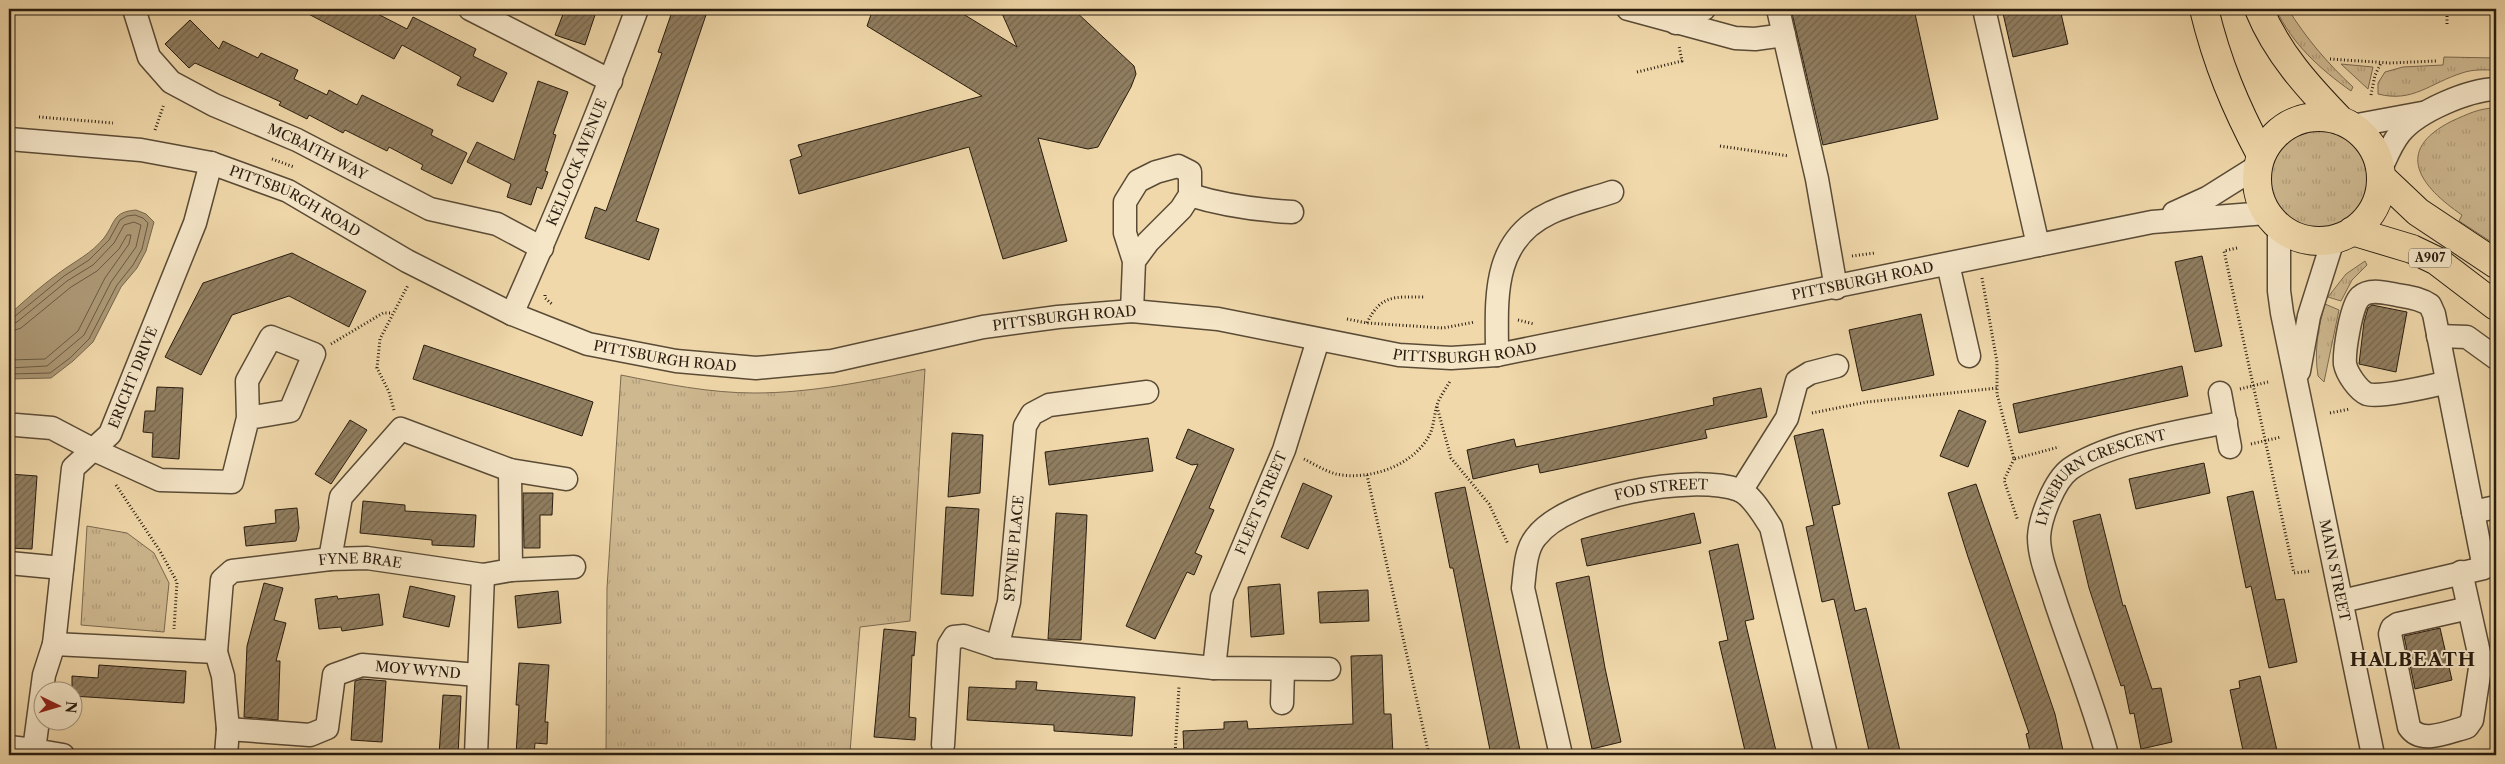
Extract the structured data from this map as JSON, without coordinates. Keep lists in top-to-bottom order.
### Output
{
  "streets": {
    "main road": ["A907"],
    "street": [
      "MCBAITH WAY",
      "KELLOCK AVENUE",
      "PITTSBURGH ROAD",
      "ERICHT DRIVE",
      "LYNEBURN CRESCENT",
      "FOD STREET",
      "FLEET STREET",
      "SPYNIE PLACE",
      "FYNE BRAE",
      "MAIN STREET",
      "MOY WYND"
    ]
  },
  "crossings": [
    ["MCBAITH WAY", "KELLOCK AVENUE"],
    ["KELLOCK AVENUE", "PITTSBURGH ROAD"],
    ["PITTSBURGH ROAD", "A907"],
    ["PITTSBURGH ROAD", "ERICHT DRIVE"],
    ["PITTSBURGH ROAD", "FLEET STREET"],
    ["PITTSBURGH ROAD", "MAIN STREET"],
    ["A907", "MAIN STREET"],
    ["FYNE BRAE", "MOY WYND"]
  ],
  "districts": ["HALBEATH"],
  "north": "right"
}
